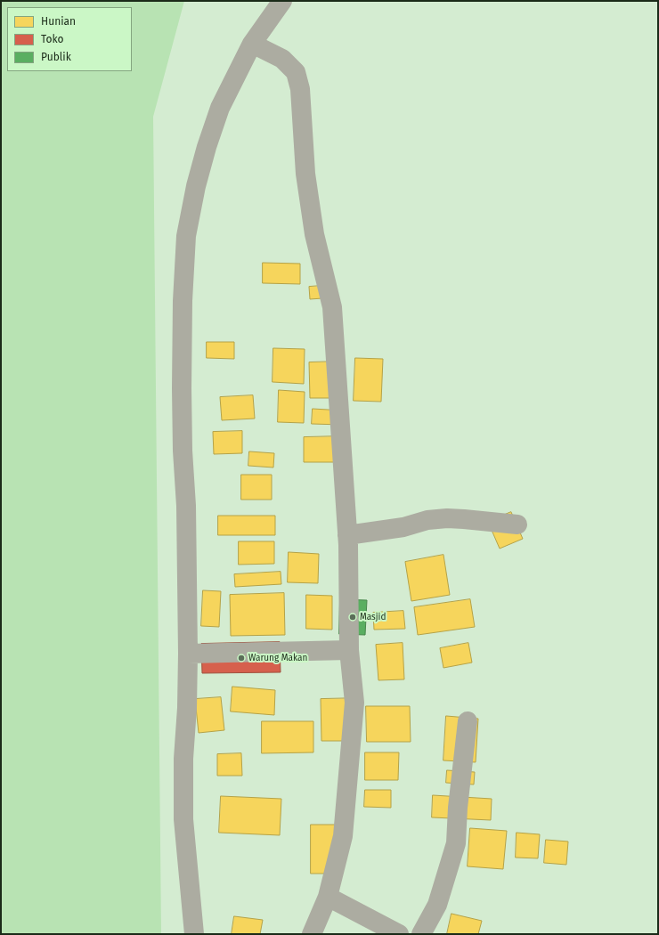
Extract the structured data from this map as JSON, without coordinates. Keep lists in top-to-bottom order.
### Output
{
  "places": ["Masjid", "Warung Makan"],
  "legend": ["Hunian", "Toko", "Publik"]
}
